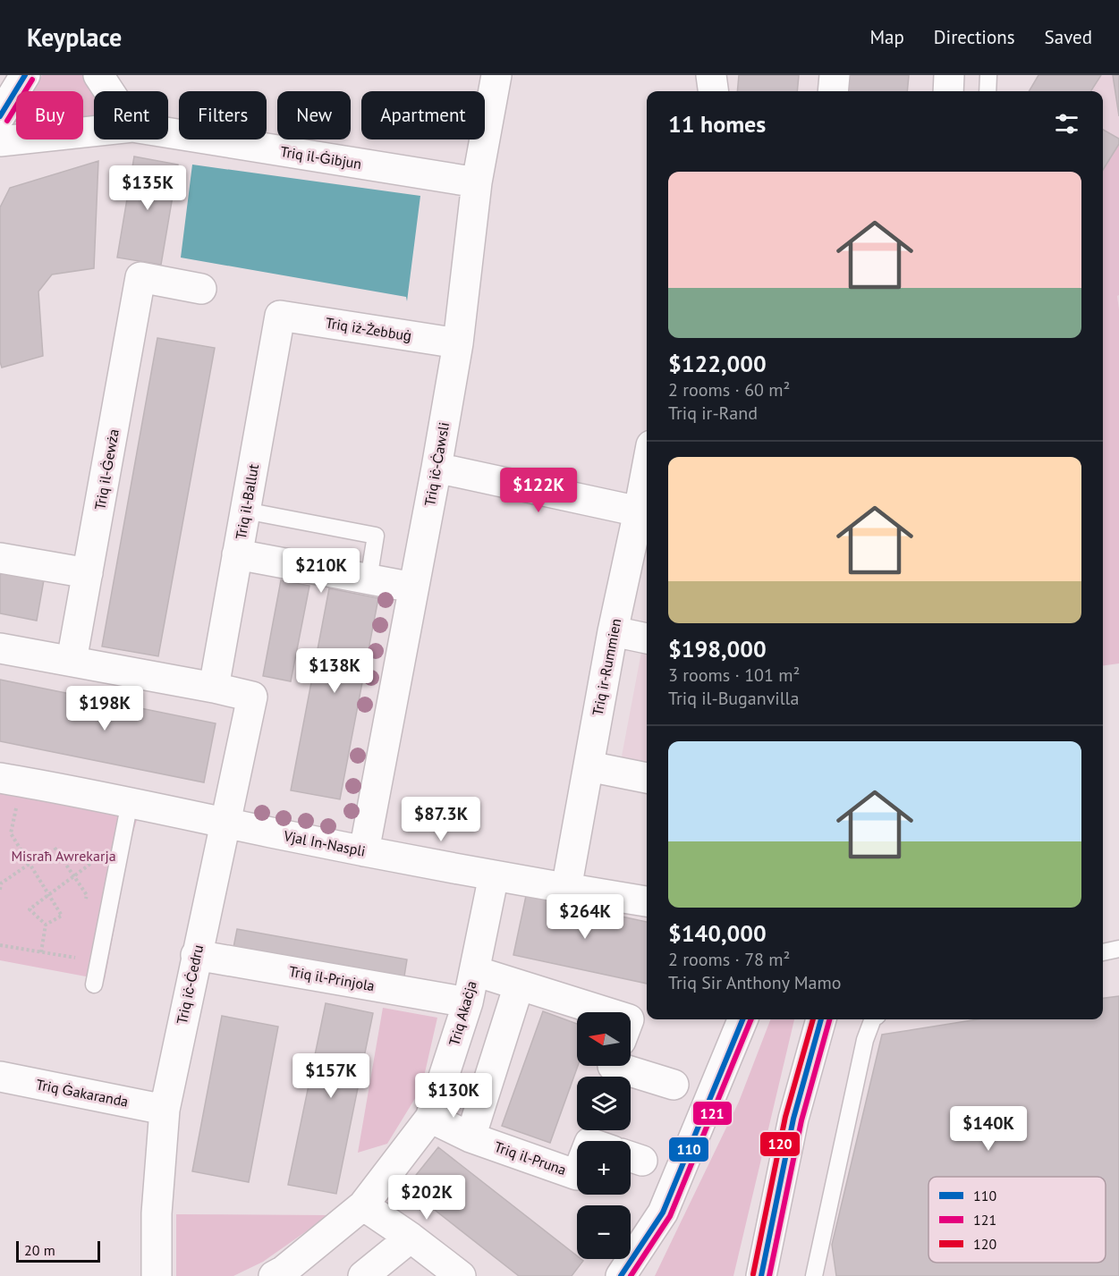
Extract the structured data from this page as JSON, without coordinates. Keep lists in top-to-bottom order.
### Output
{
  "streets": {
    "street": [
      "Triq il-Ġibjun",
      "Triq iż-Żebbuġ",
      "Triq iċ-Ċawsli",
      "Triq il-Ġewża",
      "Triq il-Ballut",
      "Triq ir-Rummien",
      "Vjal In-Naspli",
      "Triq il-Prinjola",
      "Triq iċ-Ċedru",
      "Triq Akaċja",
      "Triq Ġakaranda",
      "Triq il-Pruna"
    ]
  },
  "crossings": [
    ["Triq il-Ġibjun", "Triq iċ-Ċawsli"],
    ["Triq iż-Żebbuġ", "Triq iċ-Ċawsli"],
    ["Triq iż-Żebbuġ", "Triq il-Ballut"],
    ["Triq iċ-Ċawsli", "Vjal In-Naspli"],
    ["Triq il-Ballut", "Triq iċ-Ċedru"],
    ["Triq ir-Rummien", "Vjal In-Naspli"],
    ["Vjal In-Naspli", "Triq iċ-Ċedru"],
    ["Vjal In-Naspli", "Triq Akaċja"],
    ["Triq il-Prinjola", "Triq iċ-Ċedru"],
    ["Triq il-Prinjola", "Triq Akaċja"],
    ["Triq iċ-Ċedru", "Triq Ġakaranda"],
    ["Triq Akaċja", "Triq il-Pruna"]
  ],
  "parks": ["Misraħ Awrekarja"],
  "lines": ["transit line 110", "transit line 121", "transit line 120"],
  "legend": ["110", "121", "120"],
  "scale_bar": "20 m",
  "north": "left",
  "page": {
    "header": "Keyplace",
    "nav": ["Map", "Directions", "Saved"],
    "chip": [
      "Buy",
      "Rent",
      "Filters",
      "New",
      "Apartment"
    ],
    "heading": "11 homes",
    "list": [
      {
        "name": "$122,000",
        "note": "2 rooms · 60 m² · Triq ir-Rand"
      },
      {
        "name": "$198,000",
        "note": "3 rooms · 101 m² · Triq il-Buganvilla"
      },
      {
        "name": "$140,000",
        "note": "2 rooms · 78 m² · Triq Sir Anthony Mamo"
      }
    ],
    "price": [
      "$135K",
      "$122K",
      "$210K",
      "$138K",
      "$198K",
      "$87.3K",
      "$264K",
      "$157K",
      "$130K",
      "$140K",
      "$202K"
    ],
    "map_buttons": ["+", "−"],
    "scale": "20 m"
  }
}
